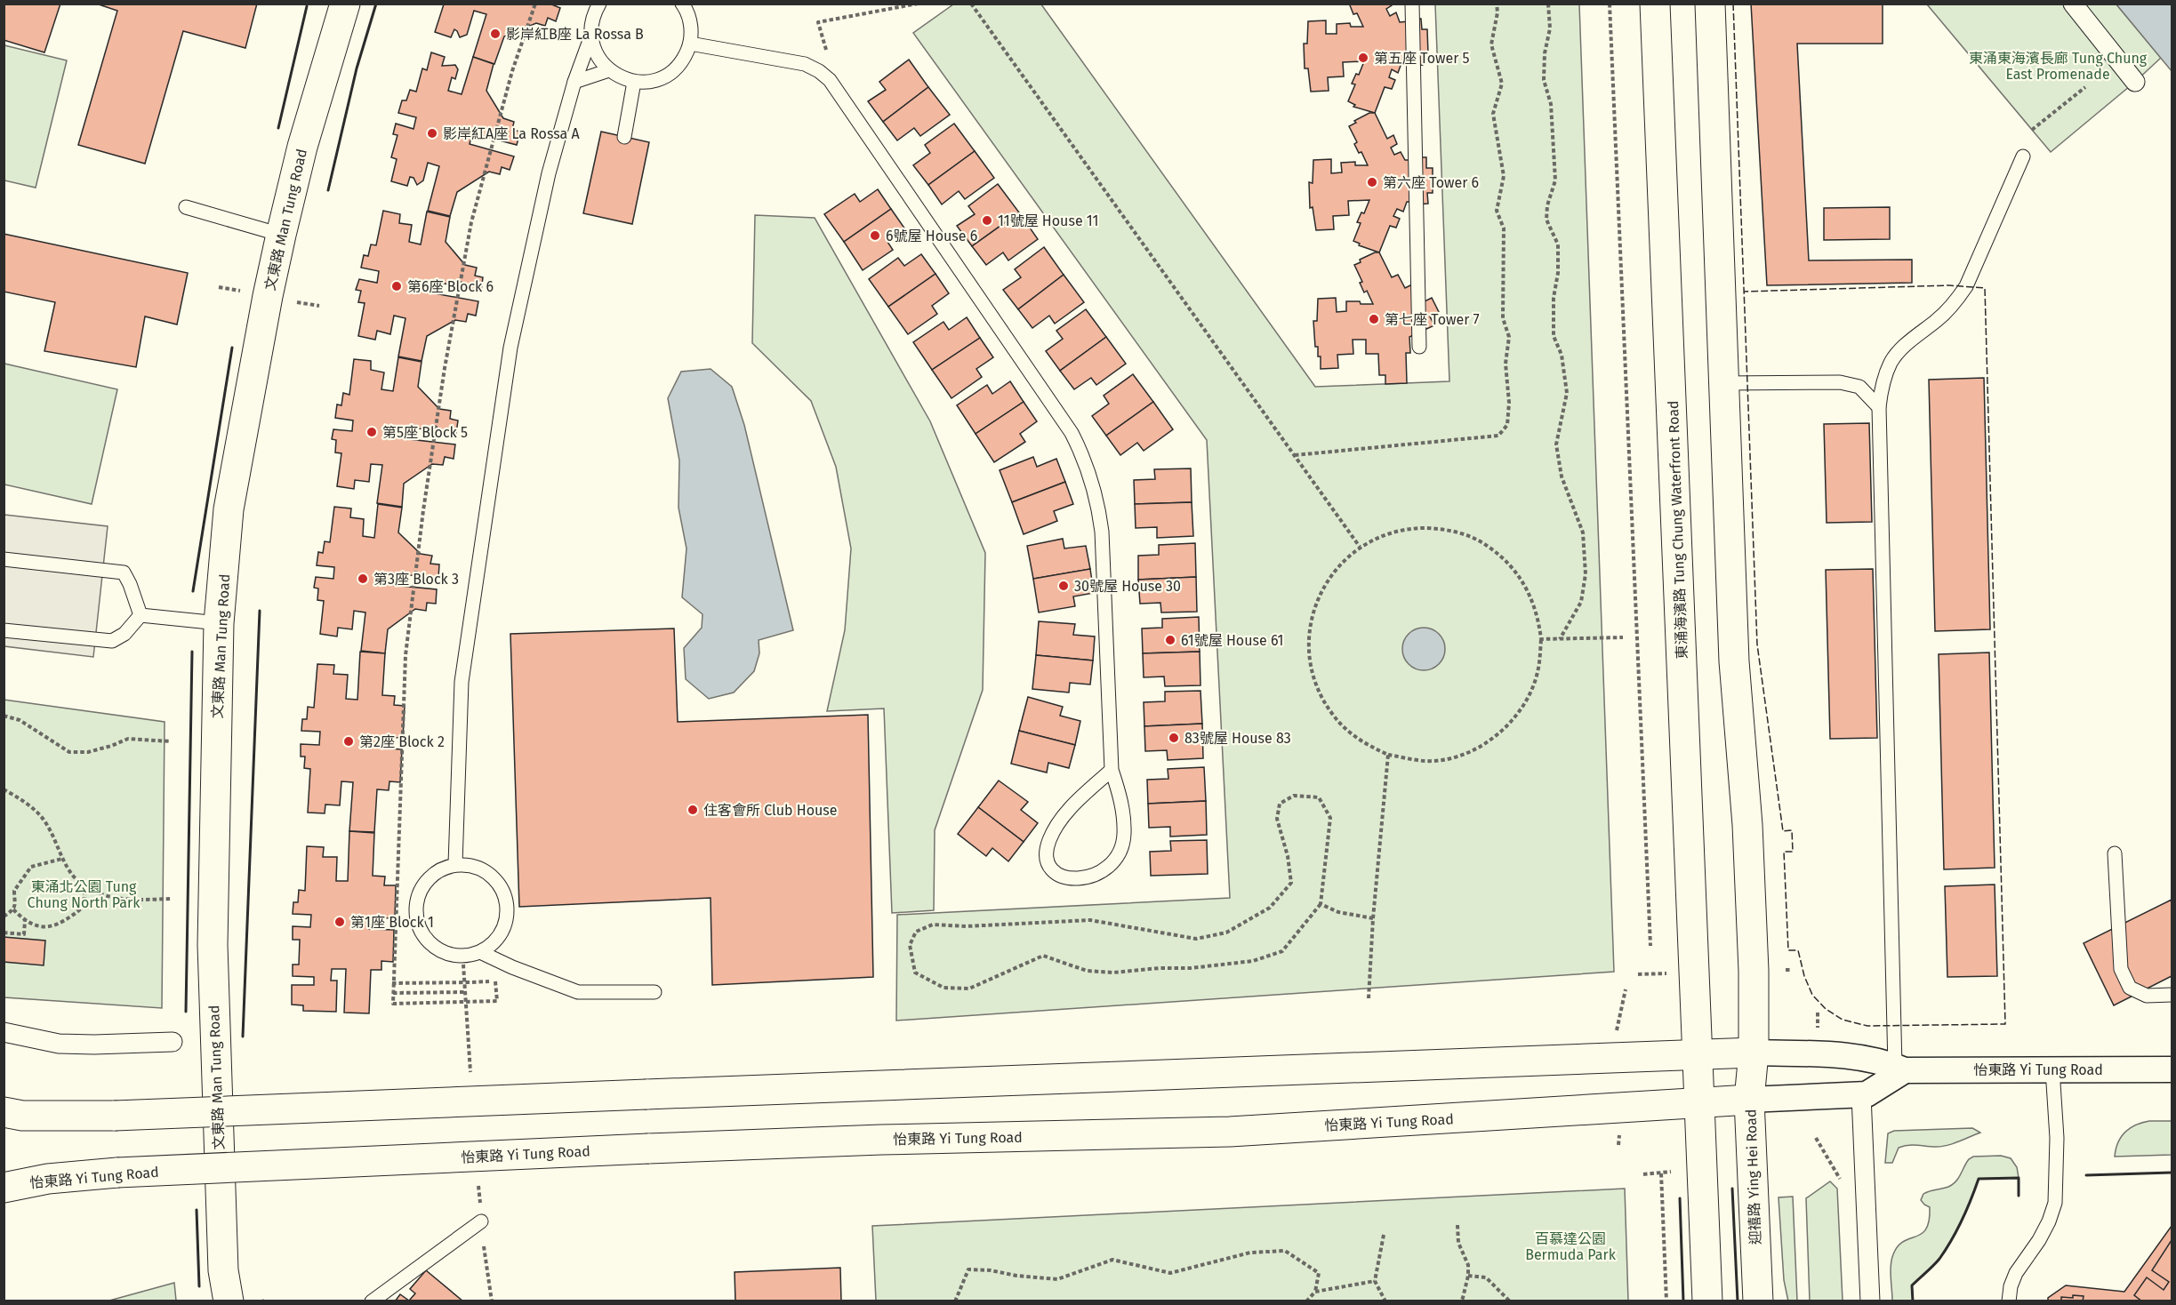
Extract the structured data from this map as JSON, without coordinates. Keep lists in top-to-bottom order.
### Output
{
  "streets": {
    "main road": [
      "文東路 Man Tung Road",
      "東涌海濱路 Tung Chung Waterfront Road",
      "怡東路 Yi Tung Road",
      "迎禧路 Ying Hei Road"
    ]
  },
  "crossings": [
    ["東涌海濱路 Tung Chung Waterfront Road", "怡東路 Yi Tung Road"],
    ["怡東路 Yi Tung Road", "迎禧路 Ying Hei Road"]
  ],
  "parks": ["東涌東海濱長廊 Tung Chung East Promenade", "東涌北公園 Tung Chung North Park", "百慕達公園 Bermuda Park"],
  "places": [
    "影岸紅B座 La Rossa B",
    "第五座 Tower 5",
    "影岸紅A座 La Rossa A",
    "第六座 Tower 6",
    "11號屋 House 11",
    "6號屋 House 6",
    "第6座 Block 6",
    "第七座 Tower 7",
    "第5座 Block 5",
    "第3座 Block 3",
    "30號屋 House 30",
    "61號屋 House 61",
    "83號屋 House 83",
    "第2座 Block 2",
    "住客會所 Club House",
    "第1座 Block 1"
  ]
}
